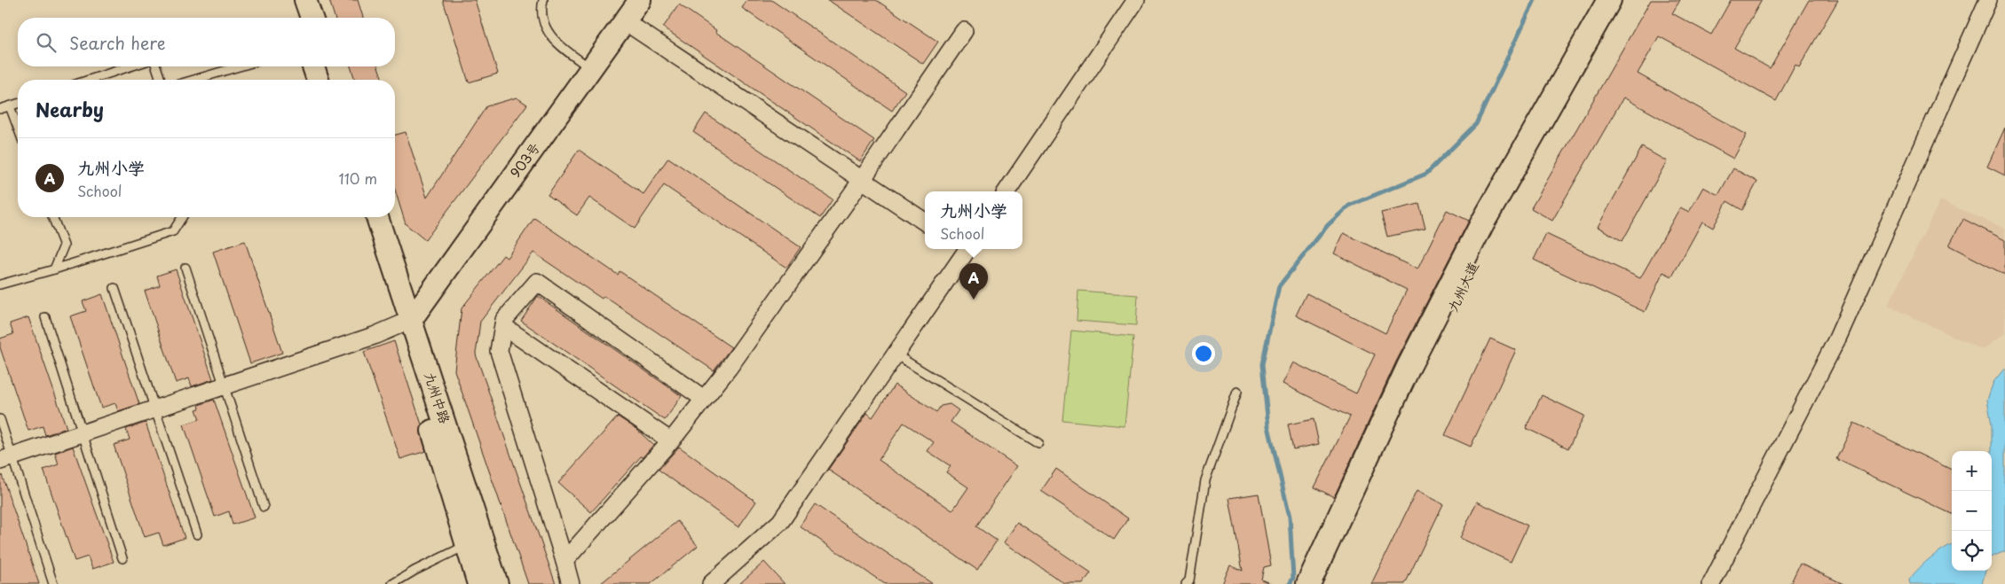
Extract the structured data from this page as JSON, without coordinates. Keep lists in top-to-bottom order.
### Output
{
  "streets": {
    "main road": ["九州大道"],
    "street": ["903号", "九州中路"]
  },
  "crossings": [
    ["903号", "九州中路"]
  ],
  "page": {
    "search": "Search here",
    "heading": "Nearby",
    "list": [
      {
        "mark": "A",
        "name": "九州小学",
        "note": "School",
        "value": "110 m"
      }
    ],
    "popup": ["九州小学", "School"],
    "pins": "A",
    "map_buttons": ["+", "−"]
  }
}
